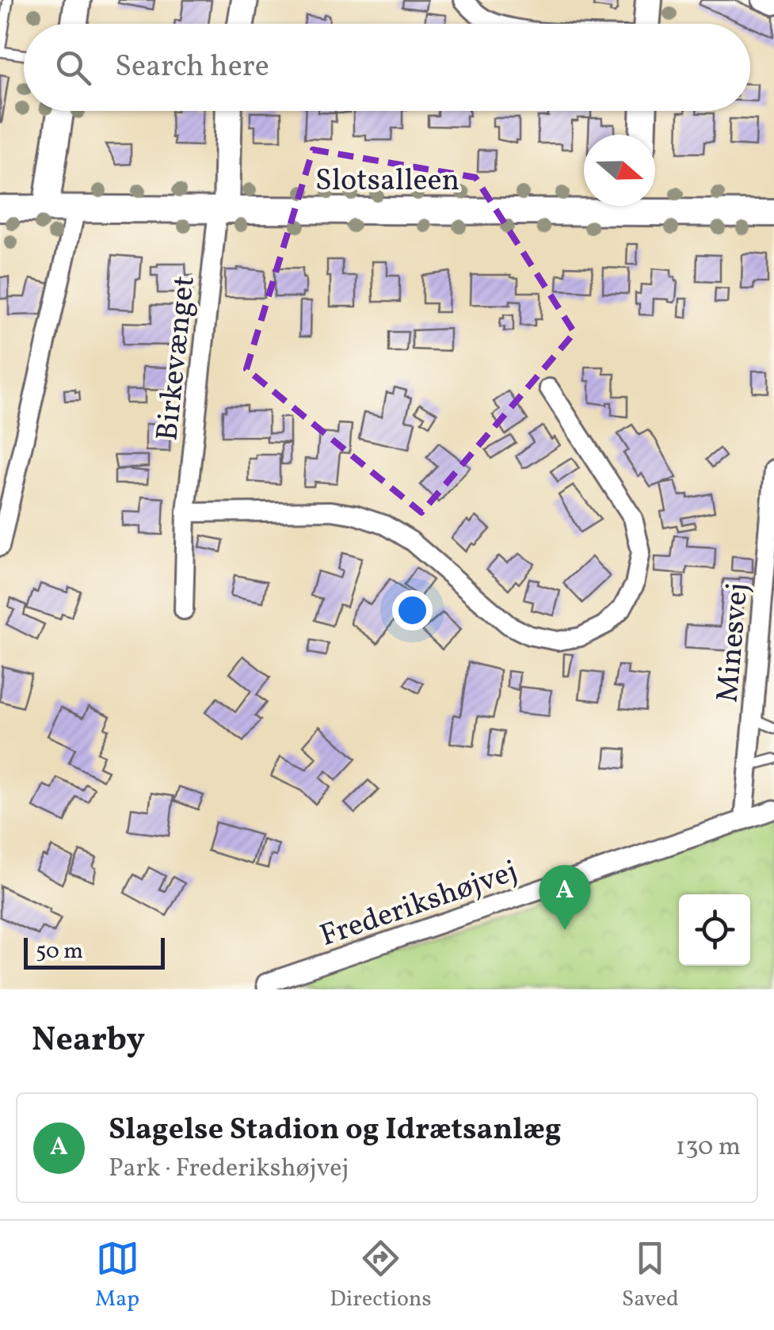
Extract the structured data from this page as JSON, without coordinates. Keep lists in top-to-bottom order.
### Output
{
  "streets": {
    "street": [
      "Slotsalleen",
      "Birkevænget",
      "Minesvej",
      "Frederikshøjvej"
    ]
  },
  "crossings": [
    ["Slotsalleen", "Birkevænget"],
    ["Minesvej", "Frederikshøjvej"]
  ],
  "scale_bar": "50 m",
  "north": "right",
  "page": {
    "search": "Search here",
    "pins": "A",
    "scale": "50 m",
    "heading": "Nearby",
    "list": [
      {
        "mark": "A",
        "name": "Slagelse Stadion og Idrætsanlæg",
        "note": "Park · Frederikshøjvej",
        "value": "130 m"
      }
    ],
    "nav": ["Map", "Directions", "Saved"]
  }
}
